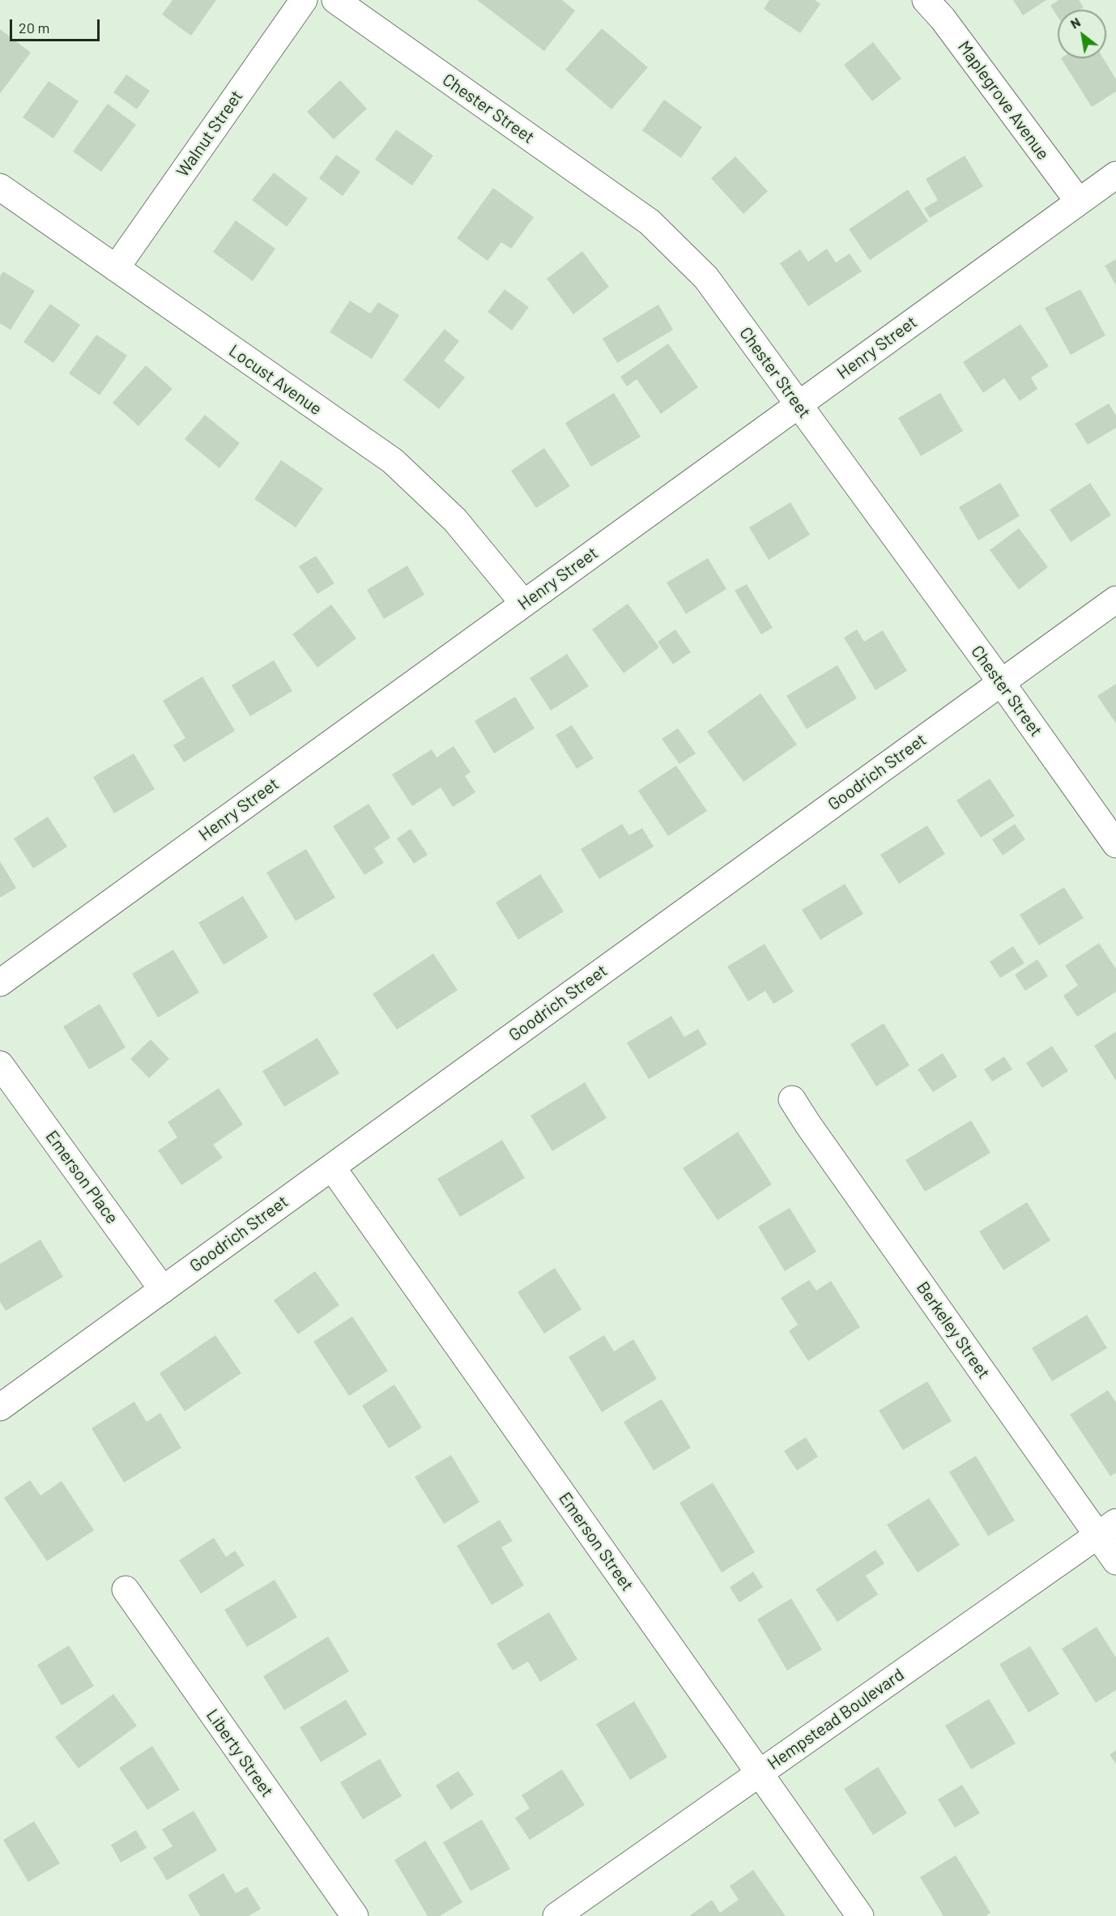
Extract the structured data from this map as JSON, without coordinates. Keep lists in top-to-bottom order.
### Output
{
  "streets": {
    "street": [
      "Maplegrove Avenue",
      "Chester Street",
      "Walnut Street",
      "Henry Street",
      "Locust Avenue",
      "Goodrich Street",
      "Emerson Place",
      "Berkeley Street",
      "Emerson Street",
      "Hempstead Boulevard",
      "Liberty Street"
    ]
  },
  "crossings": [
    ["Maplegrove Avenue", "Henry Street"],
    ["Chester Street", "Henry Street"],
    ["Chester Street", "Goodrich Street"],
    ["Walnut Street", "Locust Avenue"],
    ["Henry Street", "Locust Avenue"],
    ["Goodrich Street", "Emerson Place"],
    ["Goodrich Street", "Emerson Street"],
    ["Berkeley Street", "Hempstead Boulevard"],
    ["Emerson Street", "Hempstead Boulevard"]
  ],
  "scale_bar": "20 m",
  "north": "top left"
}
